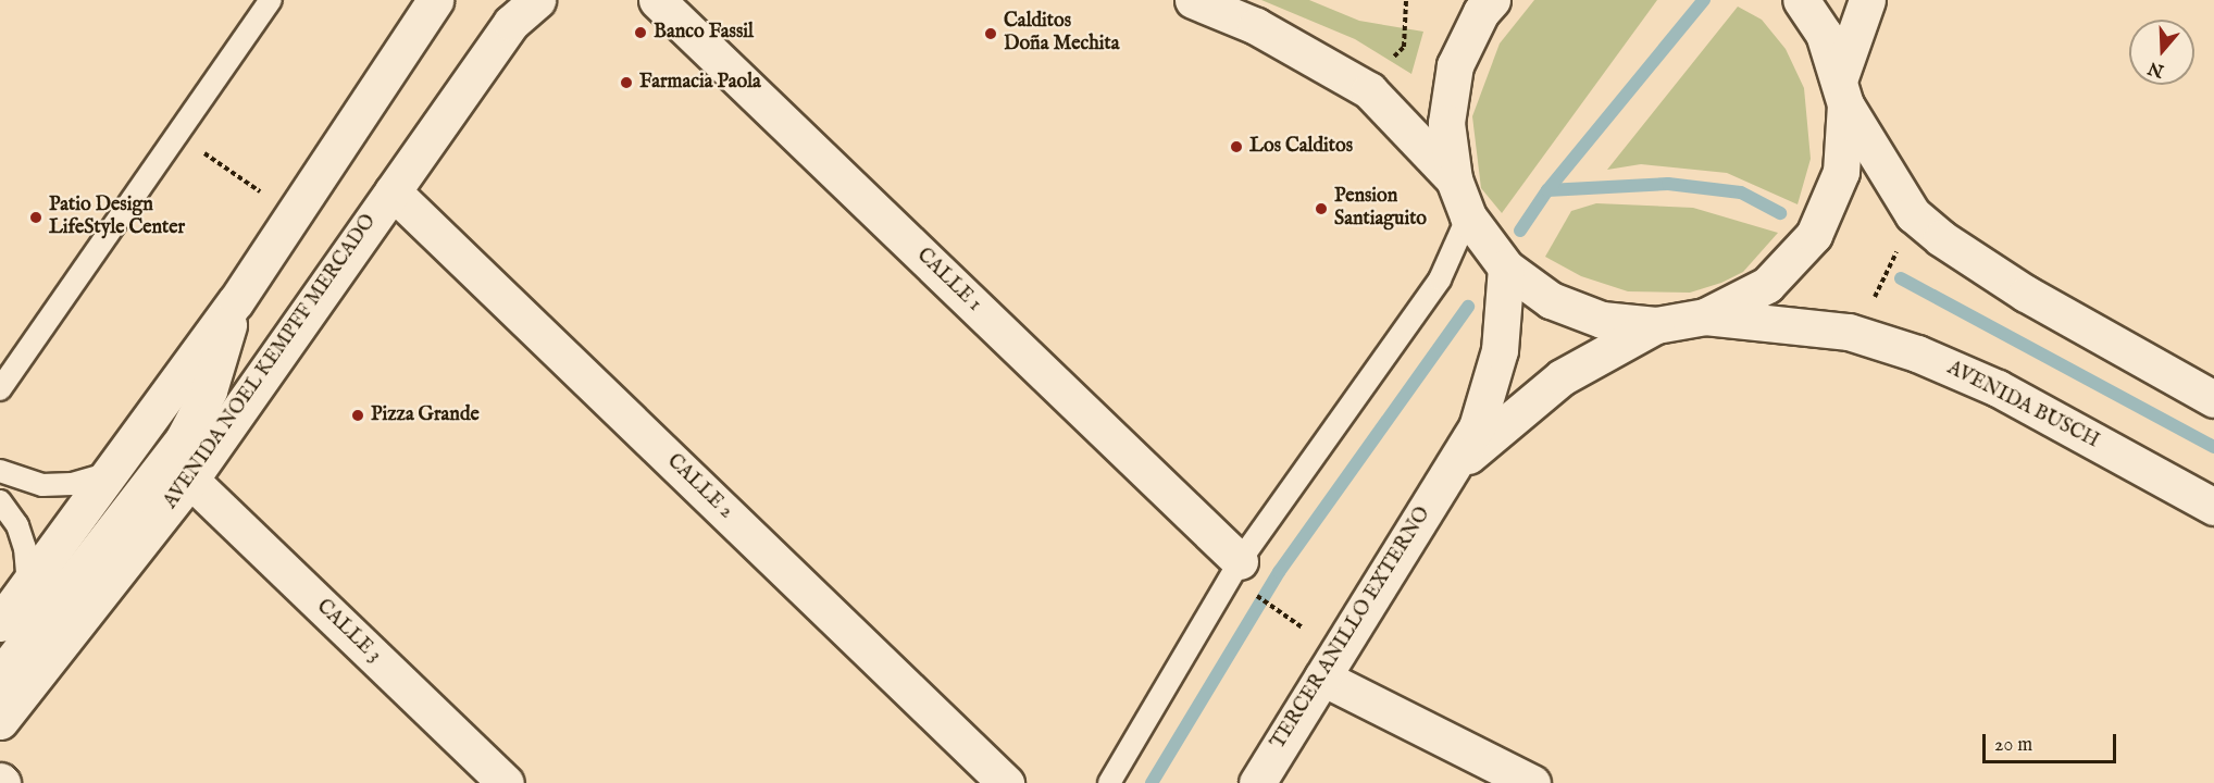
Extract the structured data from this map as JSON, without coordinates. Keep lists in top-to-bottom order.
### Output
{
  "streets": {
    "main road": [
      "CALLE 1",
      "AVENIDA NOEL KEMPFF MERCADO",
      "AVENIDA BUSCH",
      "CALLE 2",
      "TERCER ANILLO EXTERNO",
      "CALLE 3"
    ]
  },
  "crossings": [
    ["AVENIDA NOEL KEMPFF MERCADO", "CALLE 2"],
    ["AVENIDA NOEL KEMPFF MERCADO", "CALLE 3"]
  ],
  "places": [
    "Banco Fassil",
    "Calditos Doña Mechita",
    "Farmacia Paola",
    "Los Calditos",
    "Pension Santiaguito",
    "Patio Design LifeStyle Center",
    "Pizza Grande"
  ],
  "scale_bar": "20 m",
  "north": "bottom"
}
